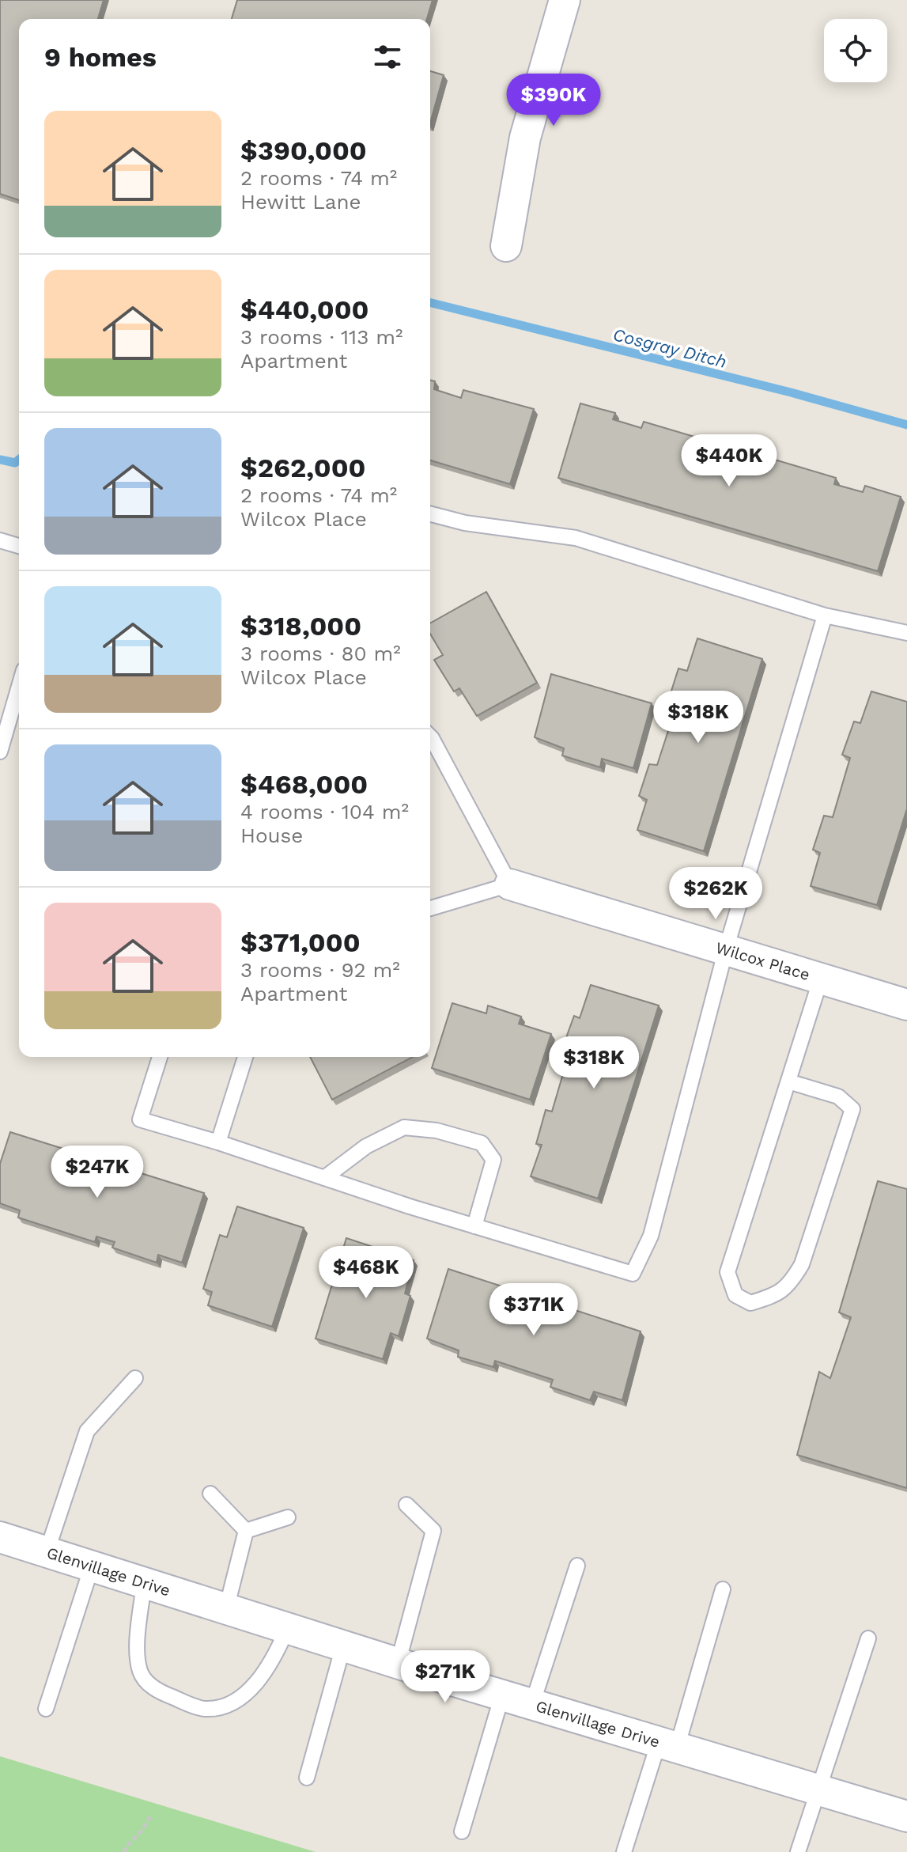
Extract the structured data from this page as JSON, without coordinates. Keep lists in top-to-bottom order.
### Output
{
  "streets": {
    "street": ["Wilcox Place", "Glenvillage Drive"]
  },
  "water": ["Cosgray Ditch"],
  "page": {
    "heading": "9 homes",
    "price": [
      "$390K",
      "$440K",
      "$318K",
      "$262K",
      "$318K",
      "$247K",
      "$468K",
      "$371K",
      "$271K"
    ],
    "list": [
      {
        "name": "$390,000",
        "note": "2 rooms · 74 m² · Hewitt Lane"
      },
      {
        "name": "$440,000",
        "note": "3 rooms · 113 m² · Apartment"
      },
      {
        "name": "$262,000",
        "note": "2 rooms · 74 m² · Wilcox Place"
      },
      {
        "name": "$318,000",
        "note": "3 rooms · 80 m² · Wilcox Place"
      },
      {
        "name": "$468,000",
        "note": "4 rooms · 104 m² · House"
      },
      {
        "name": "$371,000",
        "note": "3 rooms · 92 m² · Apartment"
      }
    ]
  }
}
